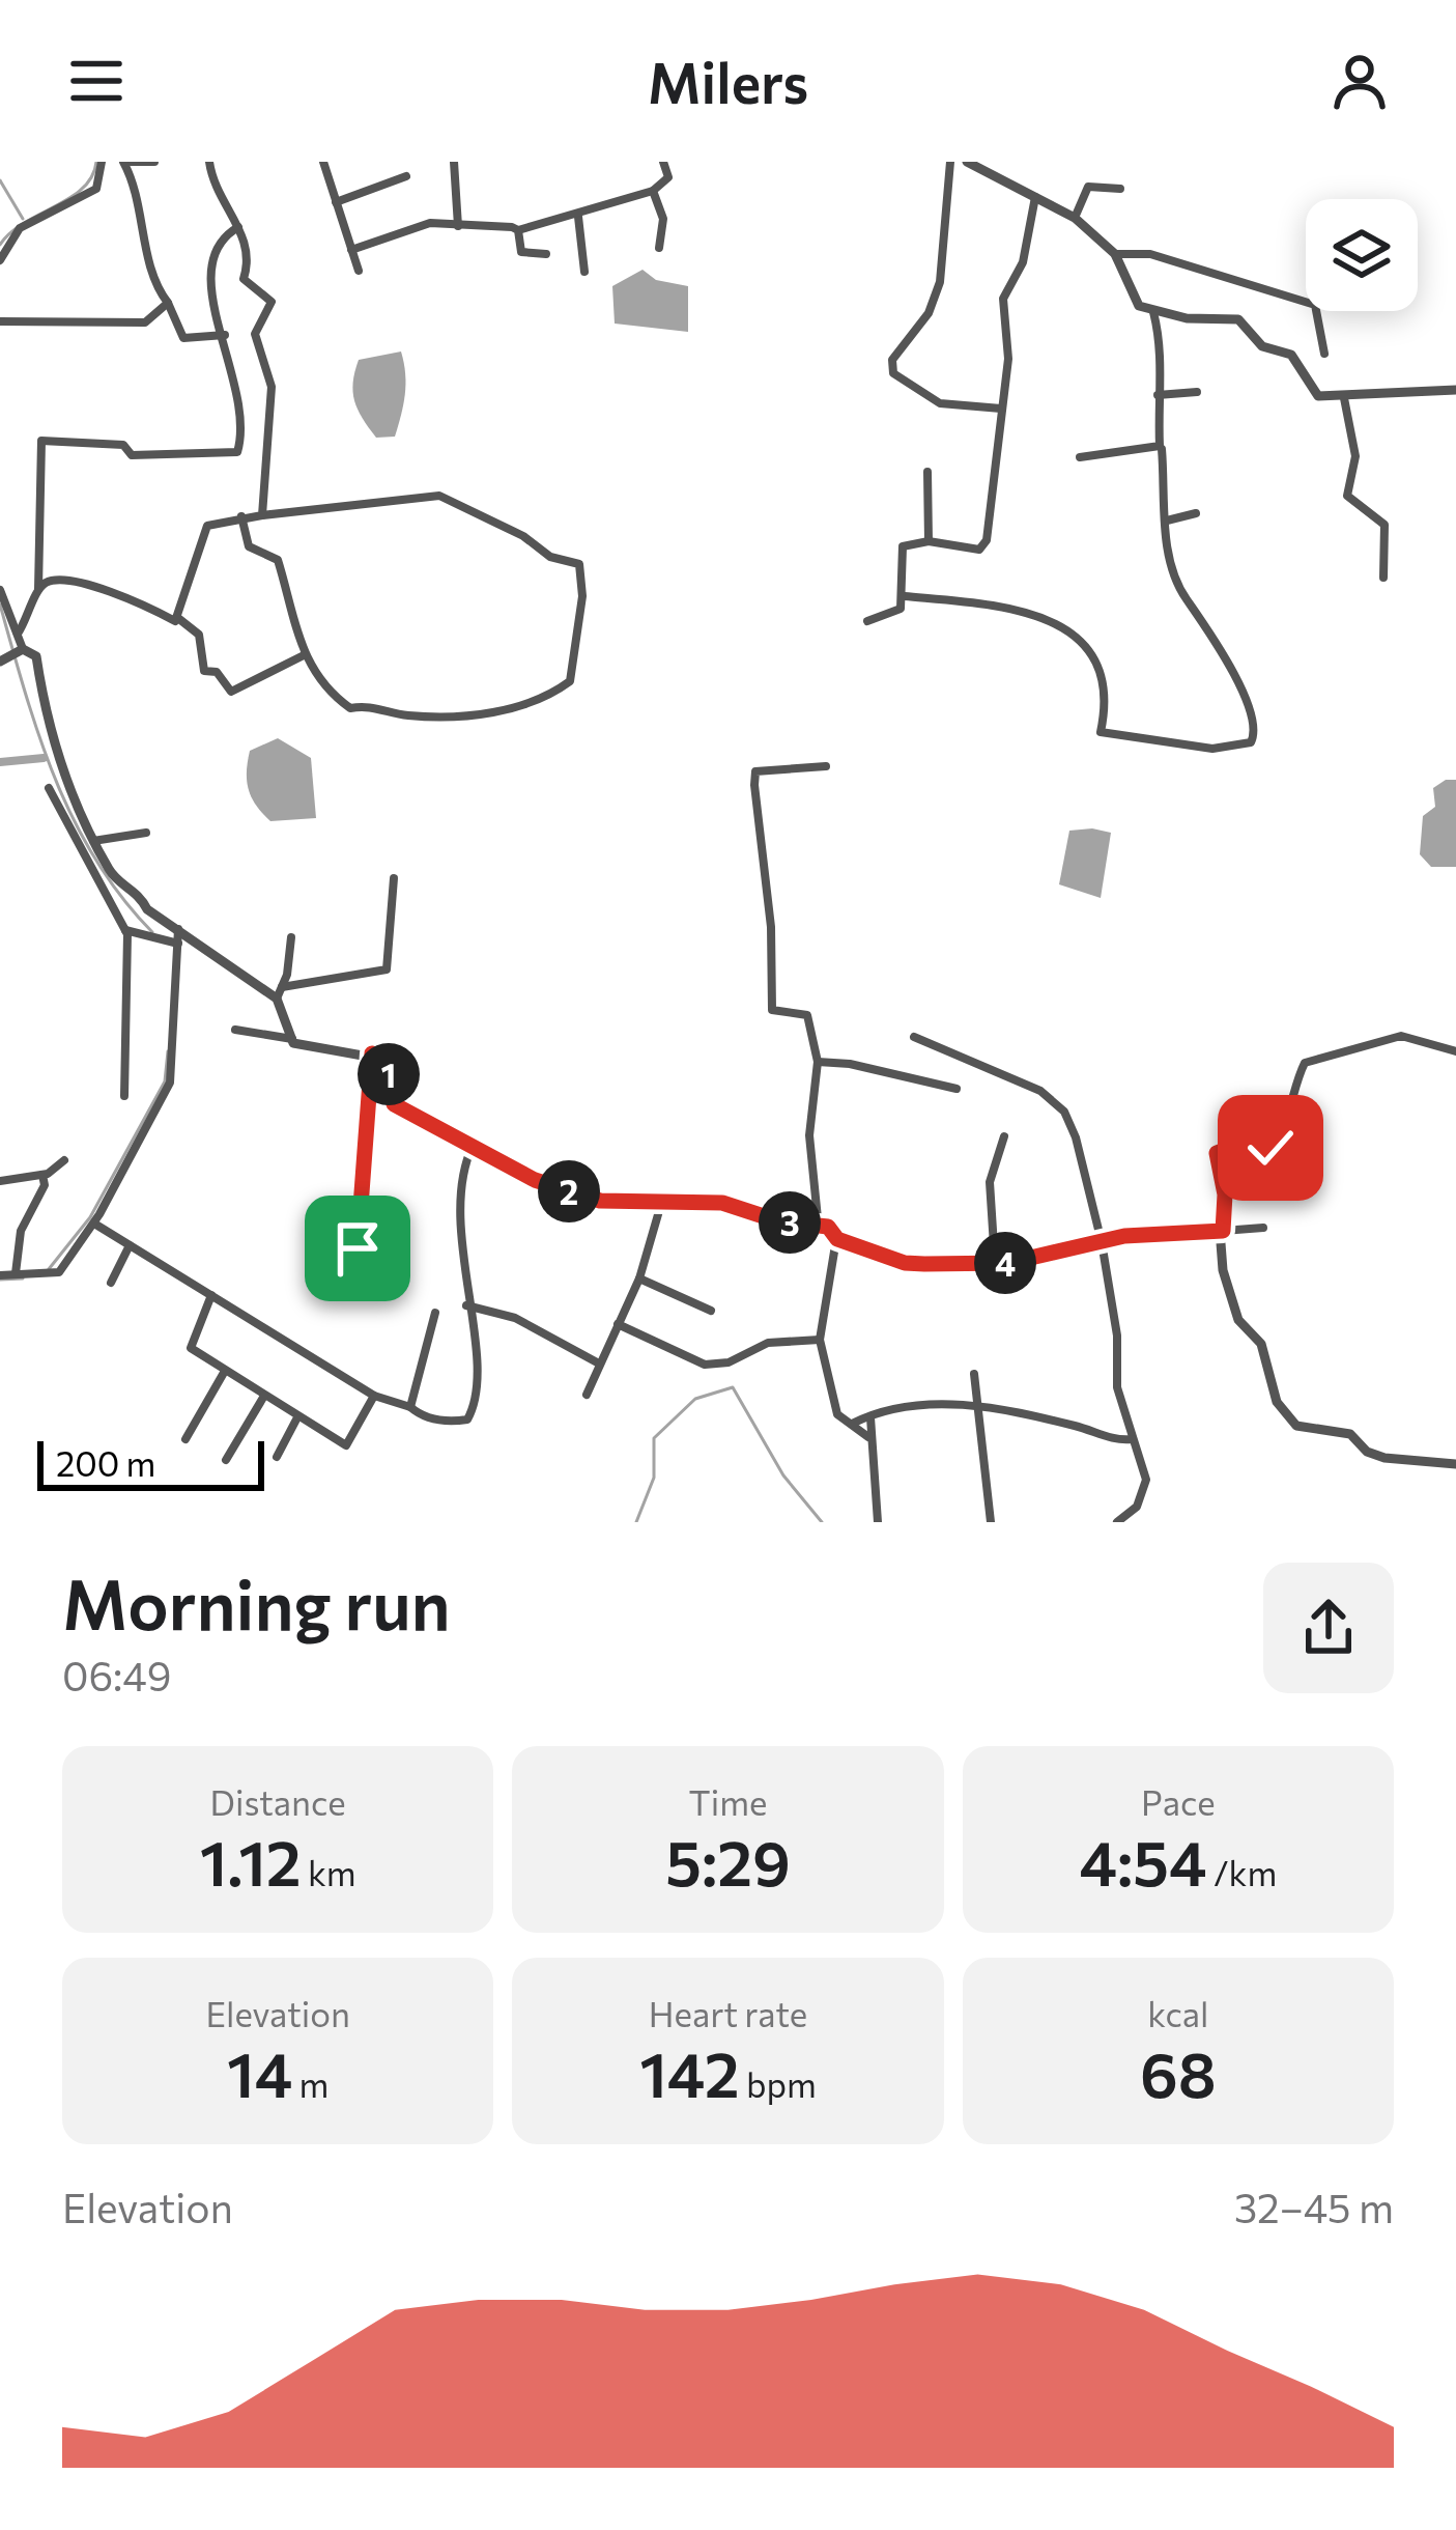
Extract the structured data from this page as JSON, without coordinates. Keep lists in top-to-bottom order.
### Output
{
  "scale_bar": "200 m",
  "page": {
    "header": "Milers",
    "pins": [
      "1",
      "2",
      "3",
      "4"
    ],
    "scale": "200 m",
    "heading": ["Morning run", "06:49"],
    "stats": [
      ["Distance", "1.12 km"],
      ["Time", "5:29"],
      ["Pace", "4:54 /km"],
      ["Elevation", "14 m"],
      ["Heart rate", "142 bpm"],
      ["kcal", "68"]
    ],
    "chart": ["Elevation", "32–45 m"]
  }
}
